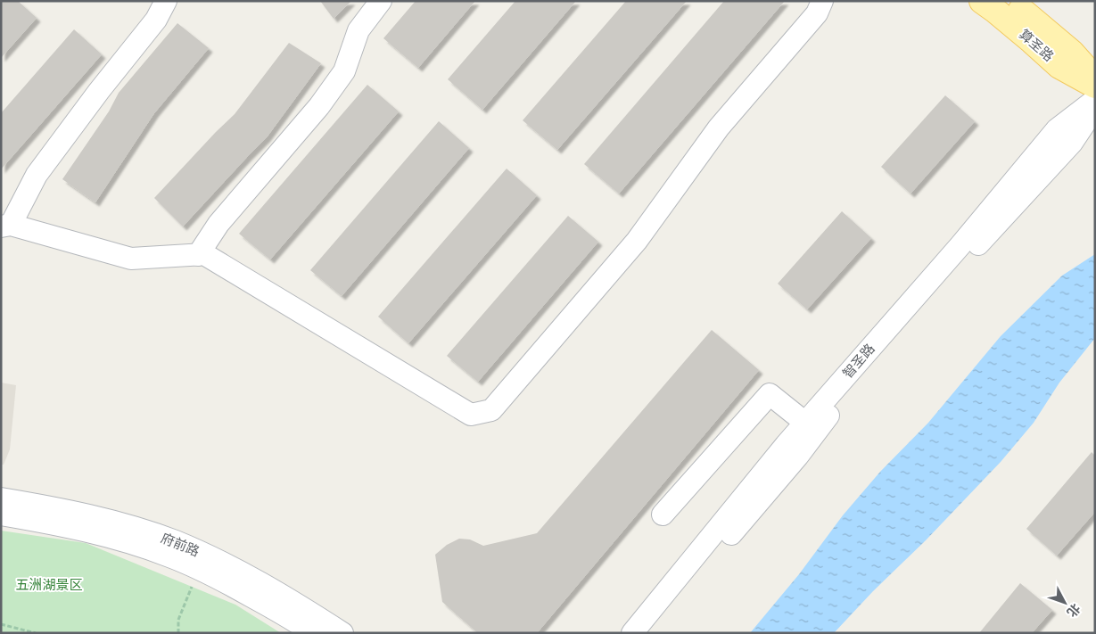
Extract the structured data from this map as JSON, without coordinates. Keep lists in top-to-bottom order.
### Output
{
  "streets": {
    "main road": ["算圣路"],
    "street": ["智圣路", "府前路"]
  },
  "parks": ["五洲湖景区"],
  "north": "bottom right"
}
